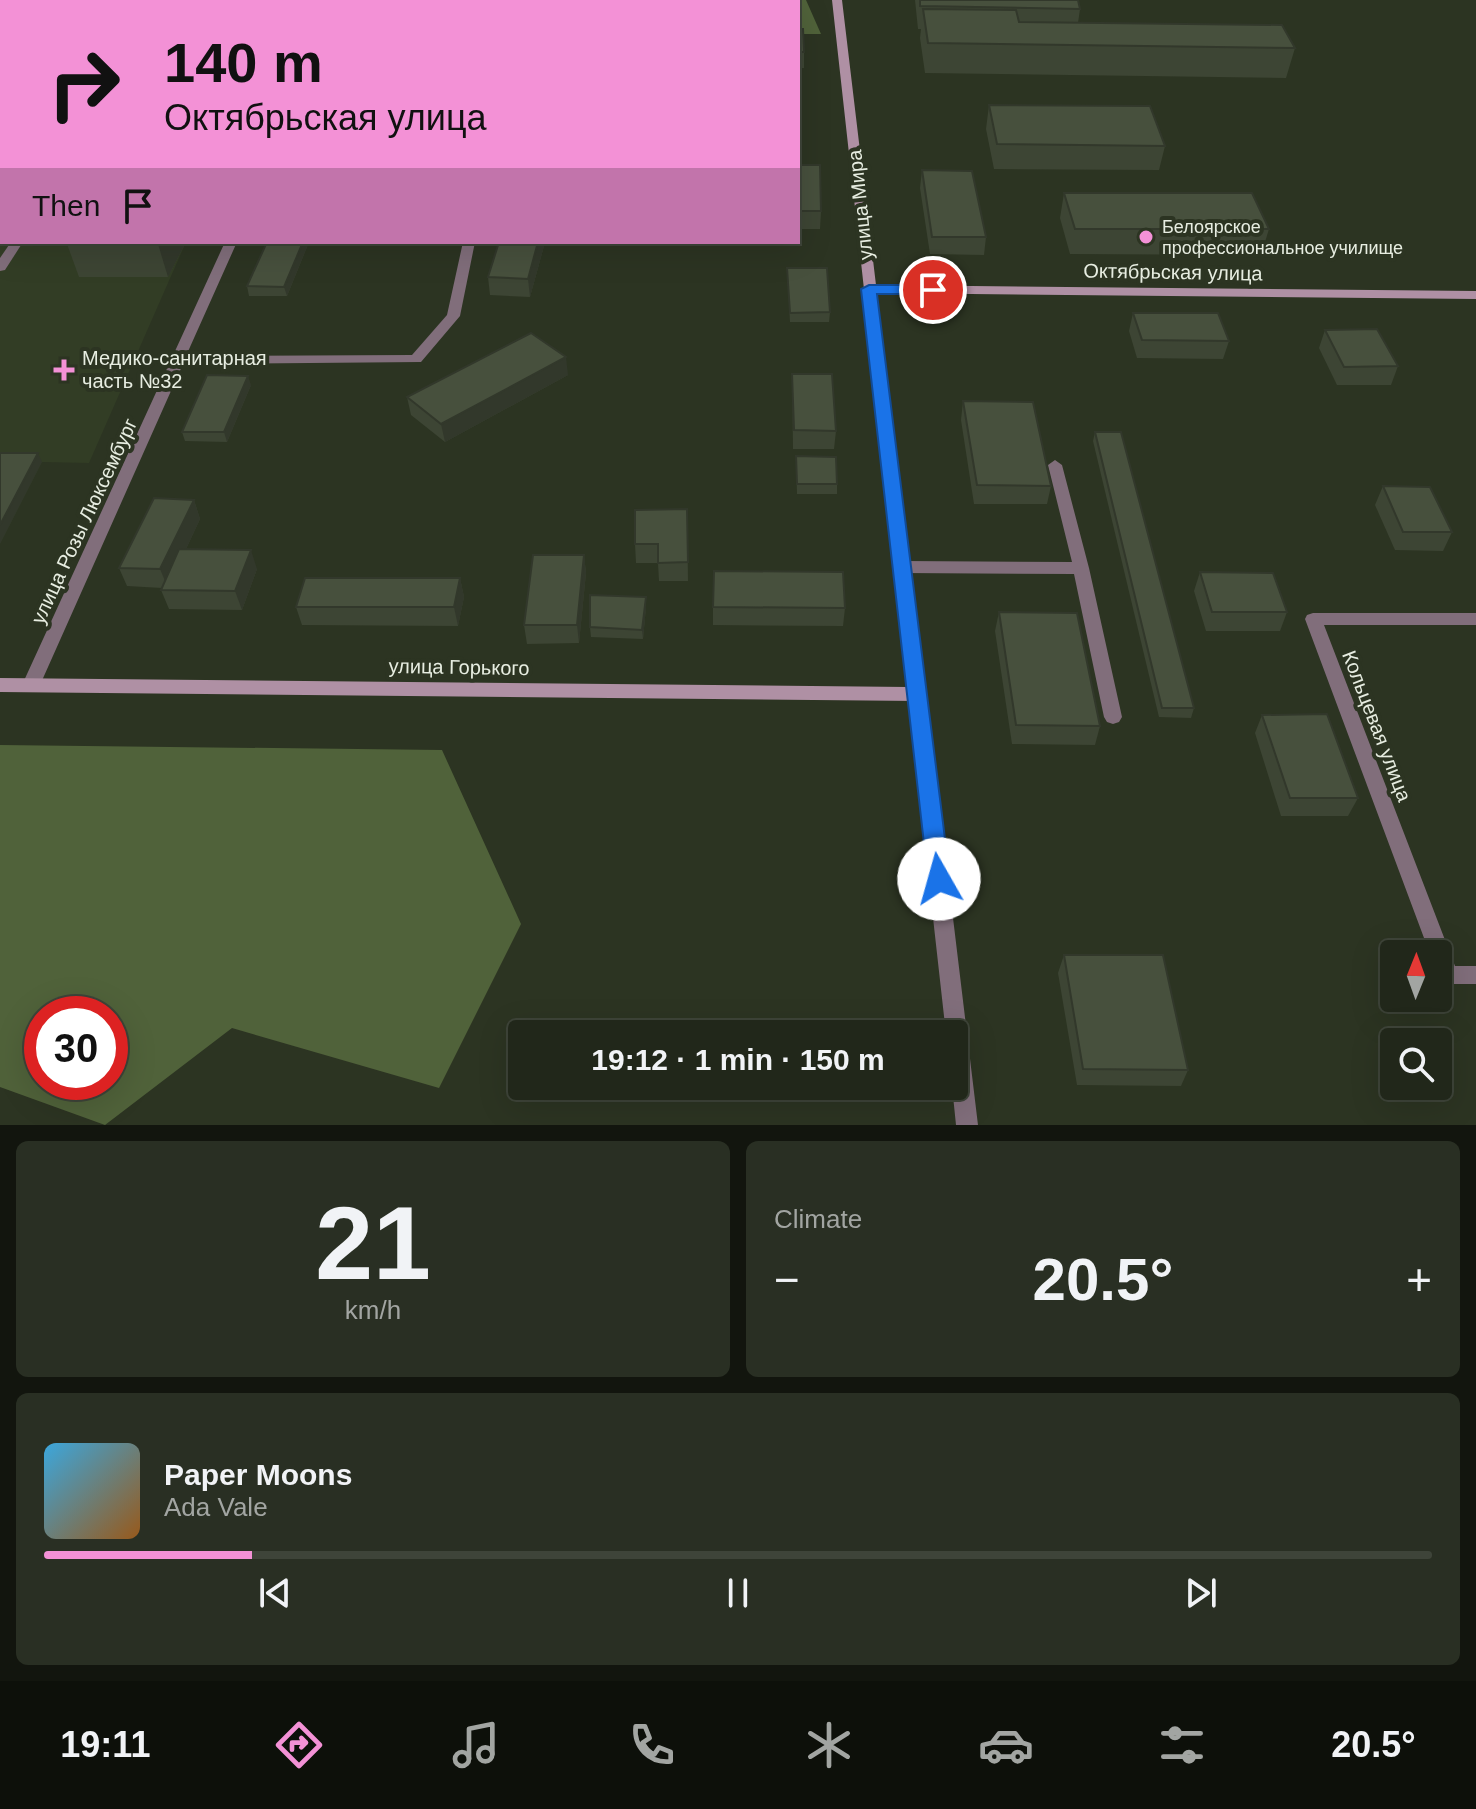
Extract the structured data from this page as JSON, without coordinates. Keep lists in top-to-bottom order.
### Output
{
  "streets": {
    "street": [
      "улица Мира",
      "Октябрьская улица",
      "улица Розы Люксембург",
      "улица Горького",
      "Кольцевая улица"
    ]
  },
  "crossings": [
    ["улица Мира", "Октябрьская улица"],
    ["улица Мира", "улица Горького"],
    ["улица Розы Люксембург", "улица Горького"]
  ],
  "places": {
    "other": ["Белоярское профессиональное училище"],
    "health": ["Медико-санитарная часть №32"]
  },
  "north": "top",
  "page": {
    "turn": ["140 m", "Октябрьская улица"],
    "then": "Then",
    "limit": "30",
    "trip": "19:12 · 1 min · 150 m",
    "tile": [
      ["21", "km/h"],
      "Climate"
    ],
    "heat": ["−", "20.5°", "+"],
    "song": ["Paper Moons", "Ada Vale"],
    "tabs": ["19:11", "20.5°"]
  }
}
